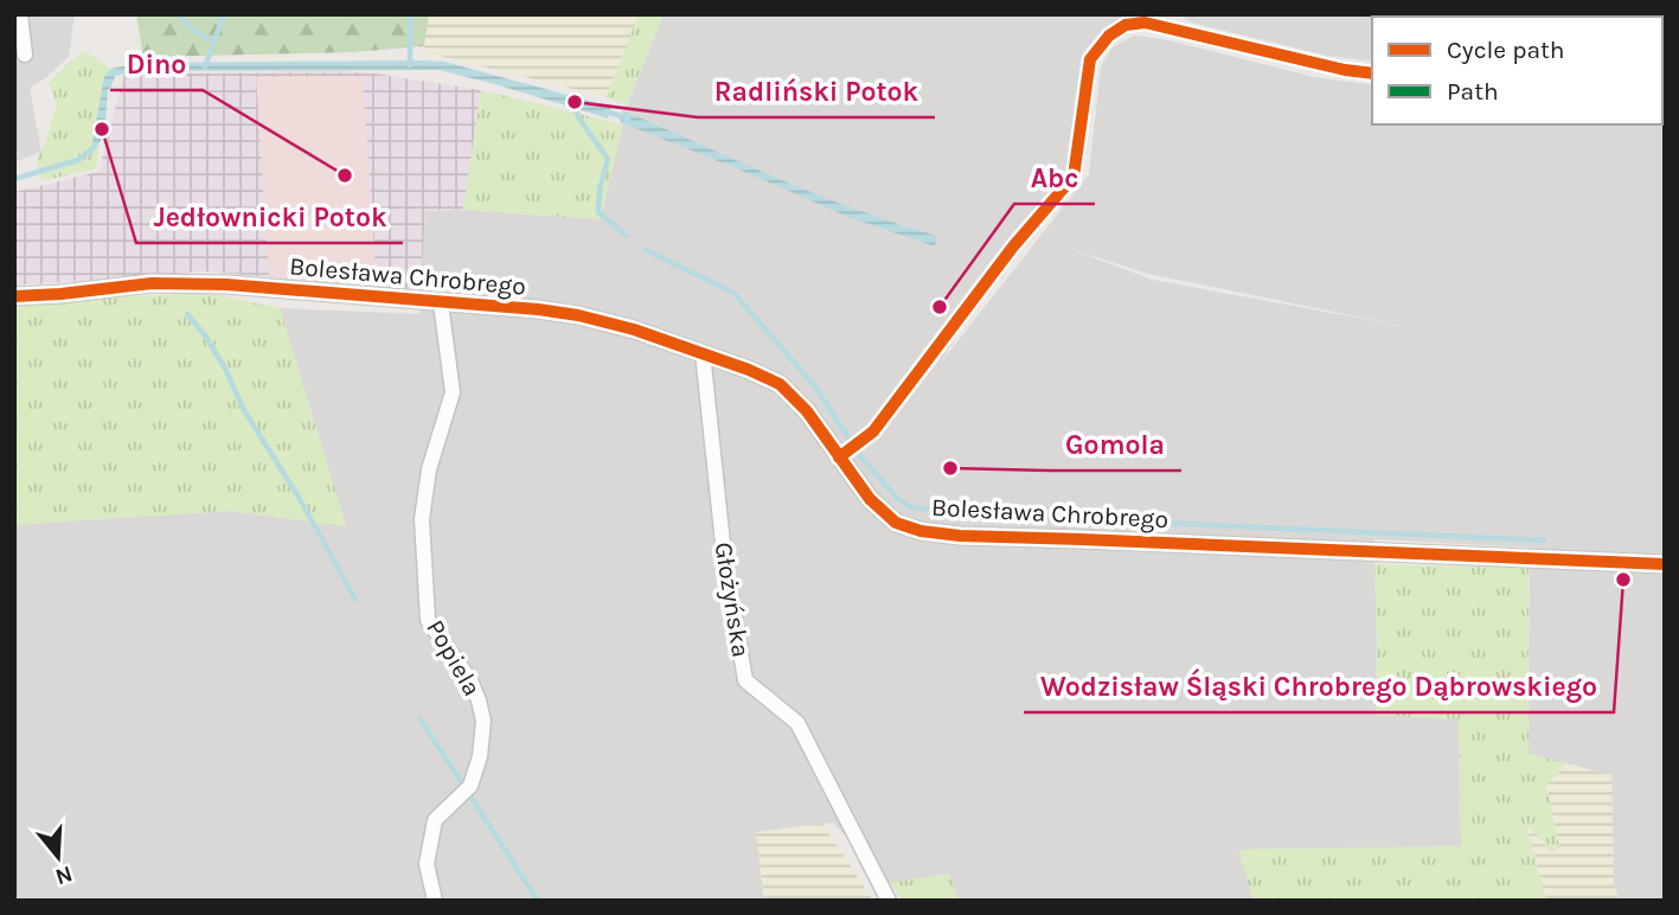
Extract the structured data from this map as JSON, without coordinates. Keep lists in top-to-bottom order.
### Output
{
  "streets": {
    "street": ["Bolesława Chrobrego", "Głożyńska", "Popiela"]
  },
  "crossings": [
    ["Bolesława Chrobrego", "Głożyńska"],
    ["Bolesława Chrobrego", "Popiela"]
  ],
  "places": [
    "Radliński Potok",
    "Jedłownicki Potok",
    "Dino",
    "Abc",
    "Gomola",
    "Wodzisław Śląski Chrobrego Dąbrowskiego"
  ],
  "legend": ["Cycle path", "Path"],
  "north": "bottom"
}
